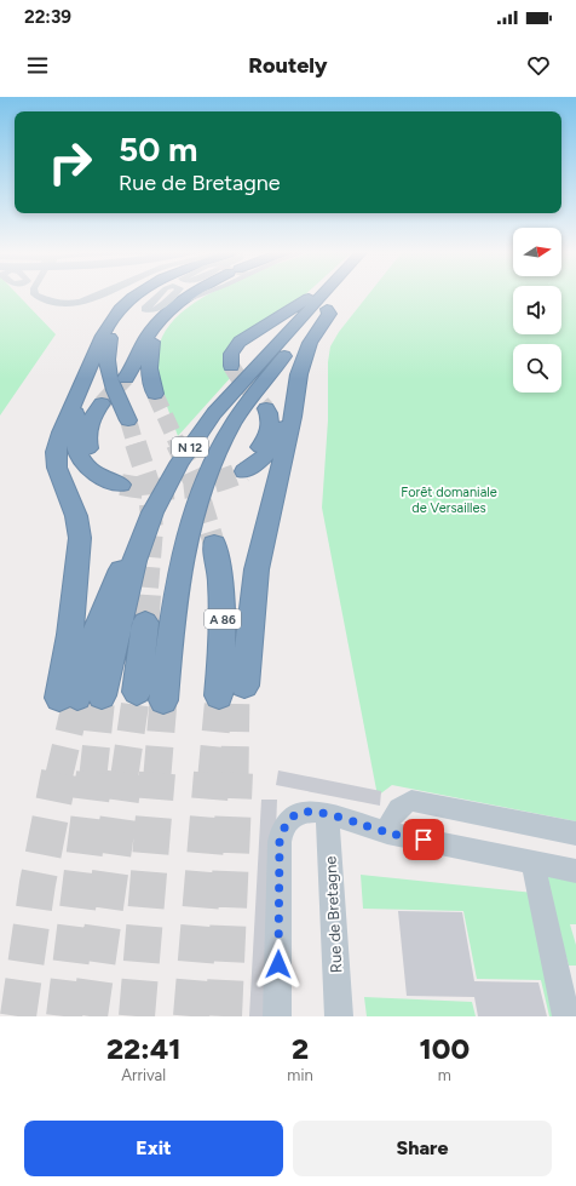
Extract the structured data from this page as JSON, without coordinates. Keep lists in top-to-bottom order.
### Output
{
  "streets": {
    "highway": ["N 12", "A 86"],
    "street": ["Rue de Bretagne"]
  },
  "parks": ["Forêt domaniale de Versailles"],
  "north": "right",
  "page": {
    "status": "22:39",
    "header": "Routely",
    "turn": ["50 m", "Rue de Bretagne"],
    "eta": [
      "22:41",
      "Arrival",
      "2",
      "min",
      "100",
      "m"
    ],
    "buttons": ["Exit", "Share"]
  }
}
